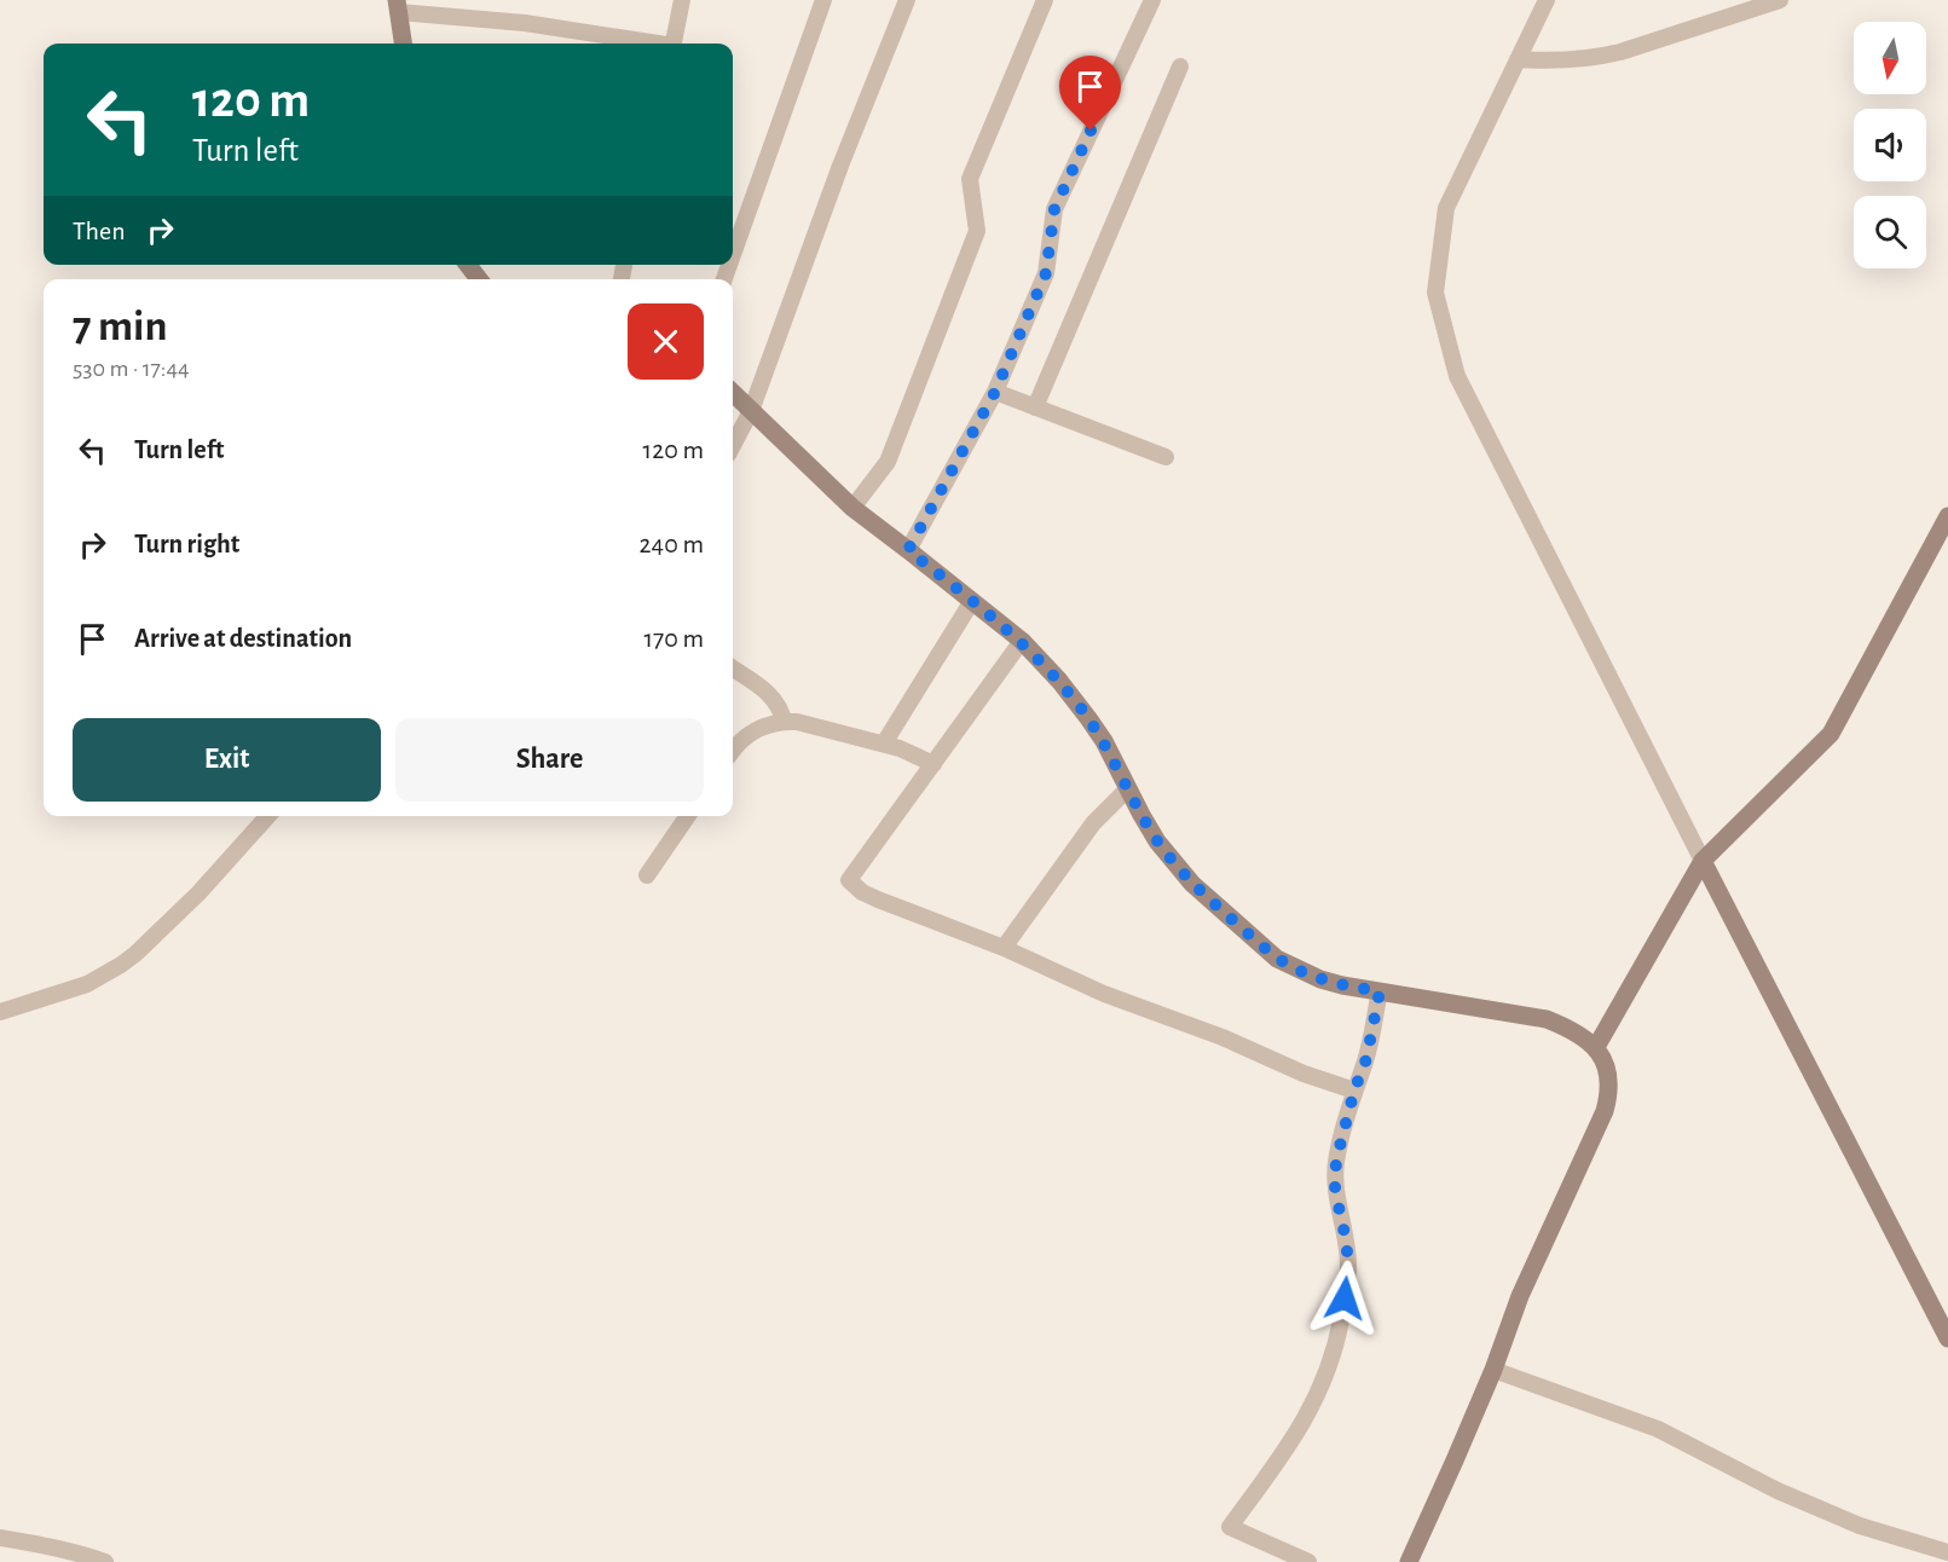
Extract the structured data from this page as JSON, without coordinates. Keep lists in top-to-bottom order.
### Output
{
  "north": "bottom",
  "page": {
    "turn": ["120 m", "Turn left"],
    "then": "Then",
    "heading": ["7 min", "530 m · 17:44"],
    "list": [
      {
        "name": "Turn left",
        "value": "120 m"
      },
      {
        "name": "Turn right",
        "value": "240 m"
      },
      {
        "name": "Arrive at destination",
        "value": "170 m"
      }
    ],
    "buttons": ["Exit", "Share"]
  }
}
